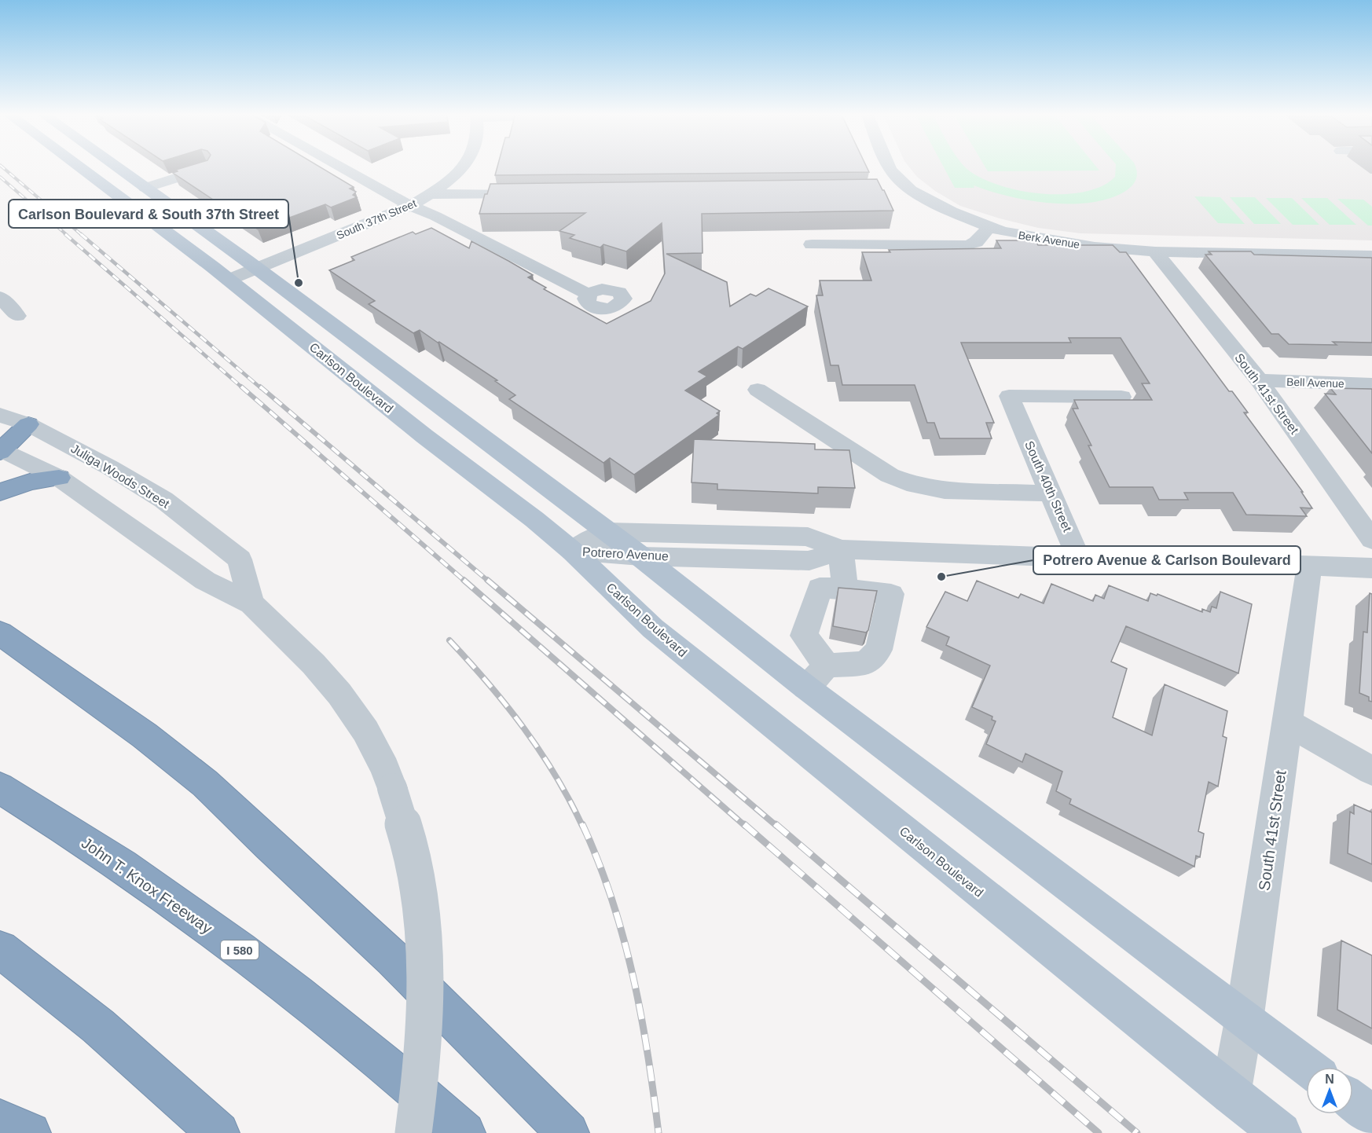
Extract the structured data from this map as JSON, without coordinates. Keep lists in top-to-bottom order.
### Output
{
  "streets": {
    "highway": ["John T. Knox Freeway", "I 580"],
    "main road": ["Carlson Boulevard"],
    "street": [
      "South 37th Street",
      "Berk Avenue",
      "Bell Avenue",
      "South 41st Street",
      "Juliga Woods Street",
      "South 40th Street",
      "Potrero Avenue"
    ]
  },
  "crossings": [
    ["South 37th Street", "Carlson Boulevard"],
    ["Berk Avenue", "South 41st Street"],
    ["Carlson Boulevard", "South 41st Street"],
    ["Carlson Boulevard", "Potrero Avenue"],
    ["Bell Avenue", "South 41st Street"],
    ["South 41st Street", "Potrero Avenue"],
    ["South 40th Street", "Potrero Avenue"]
  ],
  "places": ["Carlson Boulevard & South 37th Street", "Potrero Avenue & Carlson Boulevard"],
  "north": "top"
}
